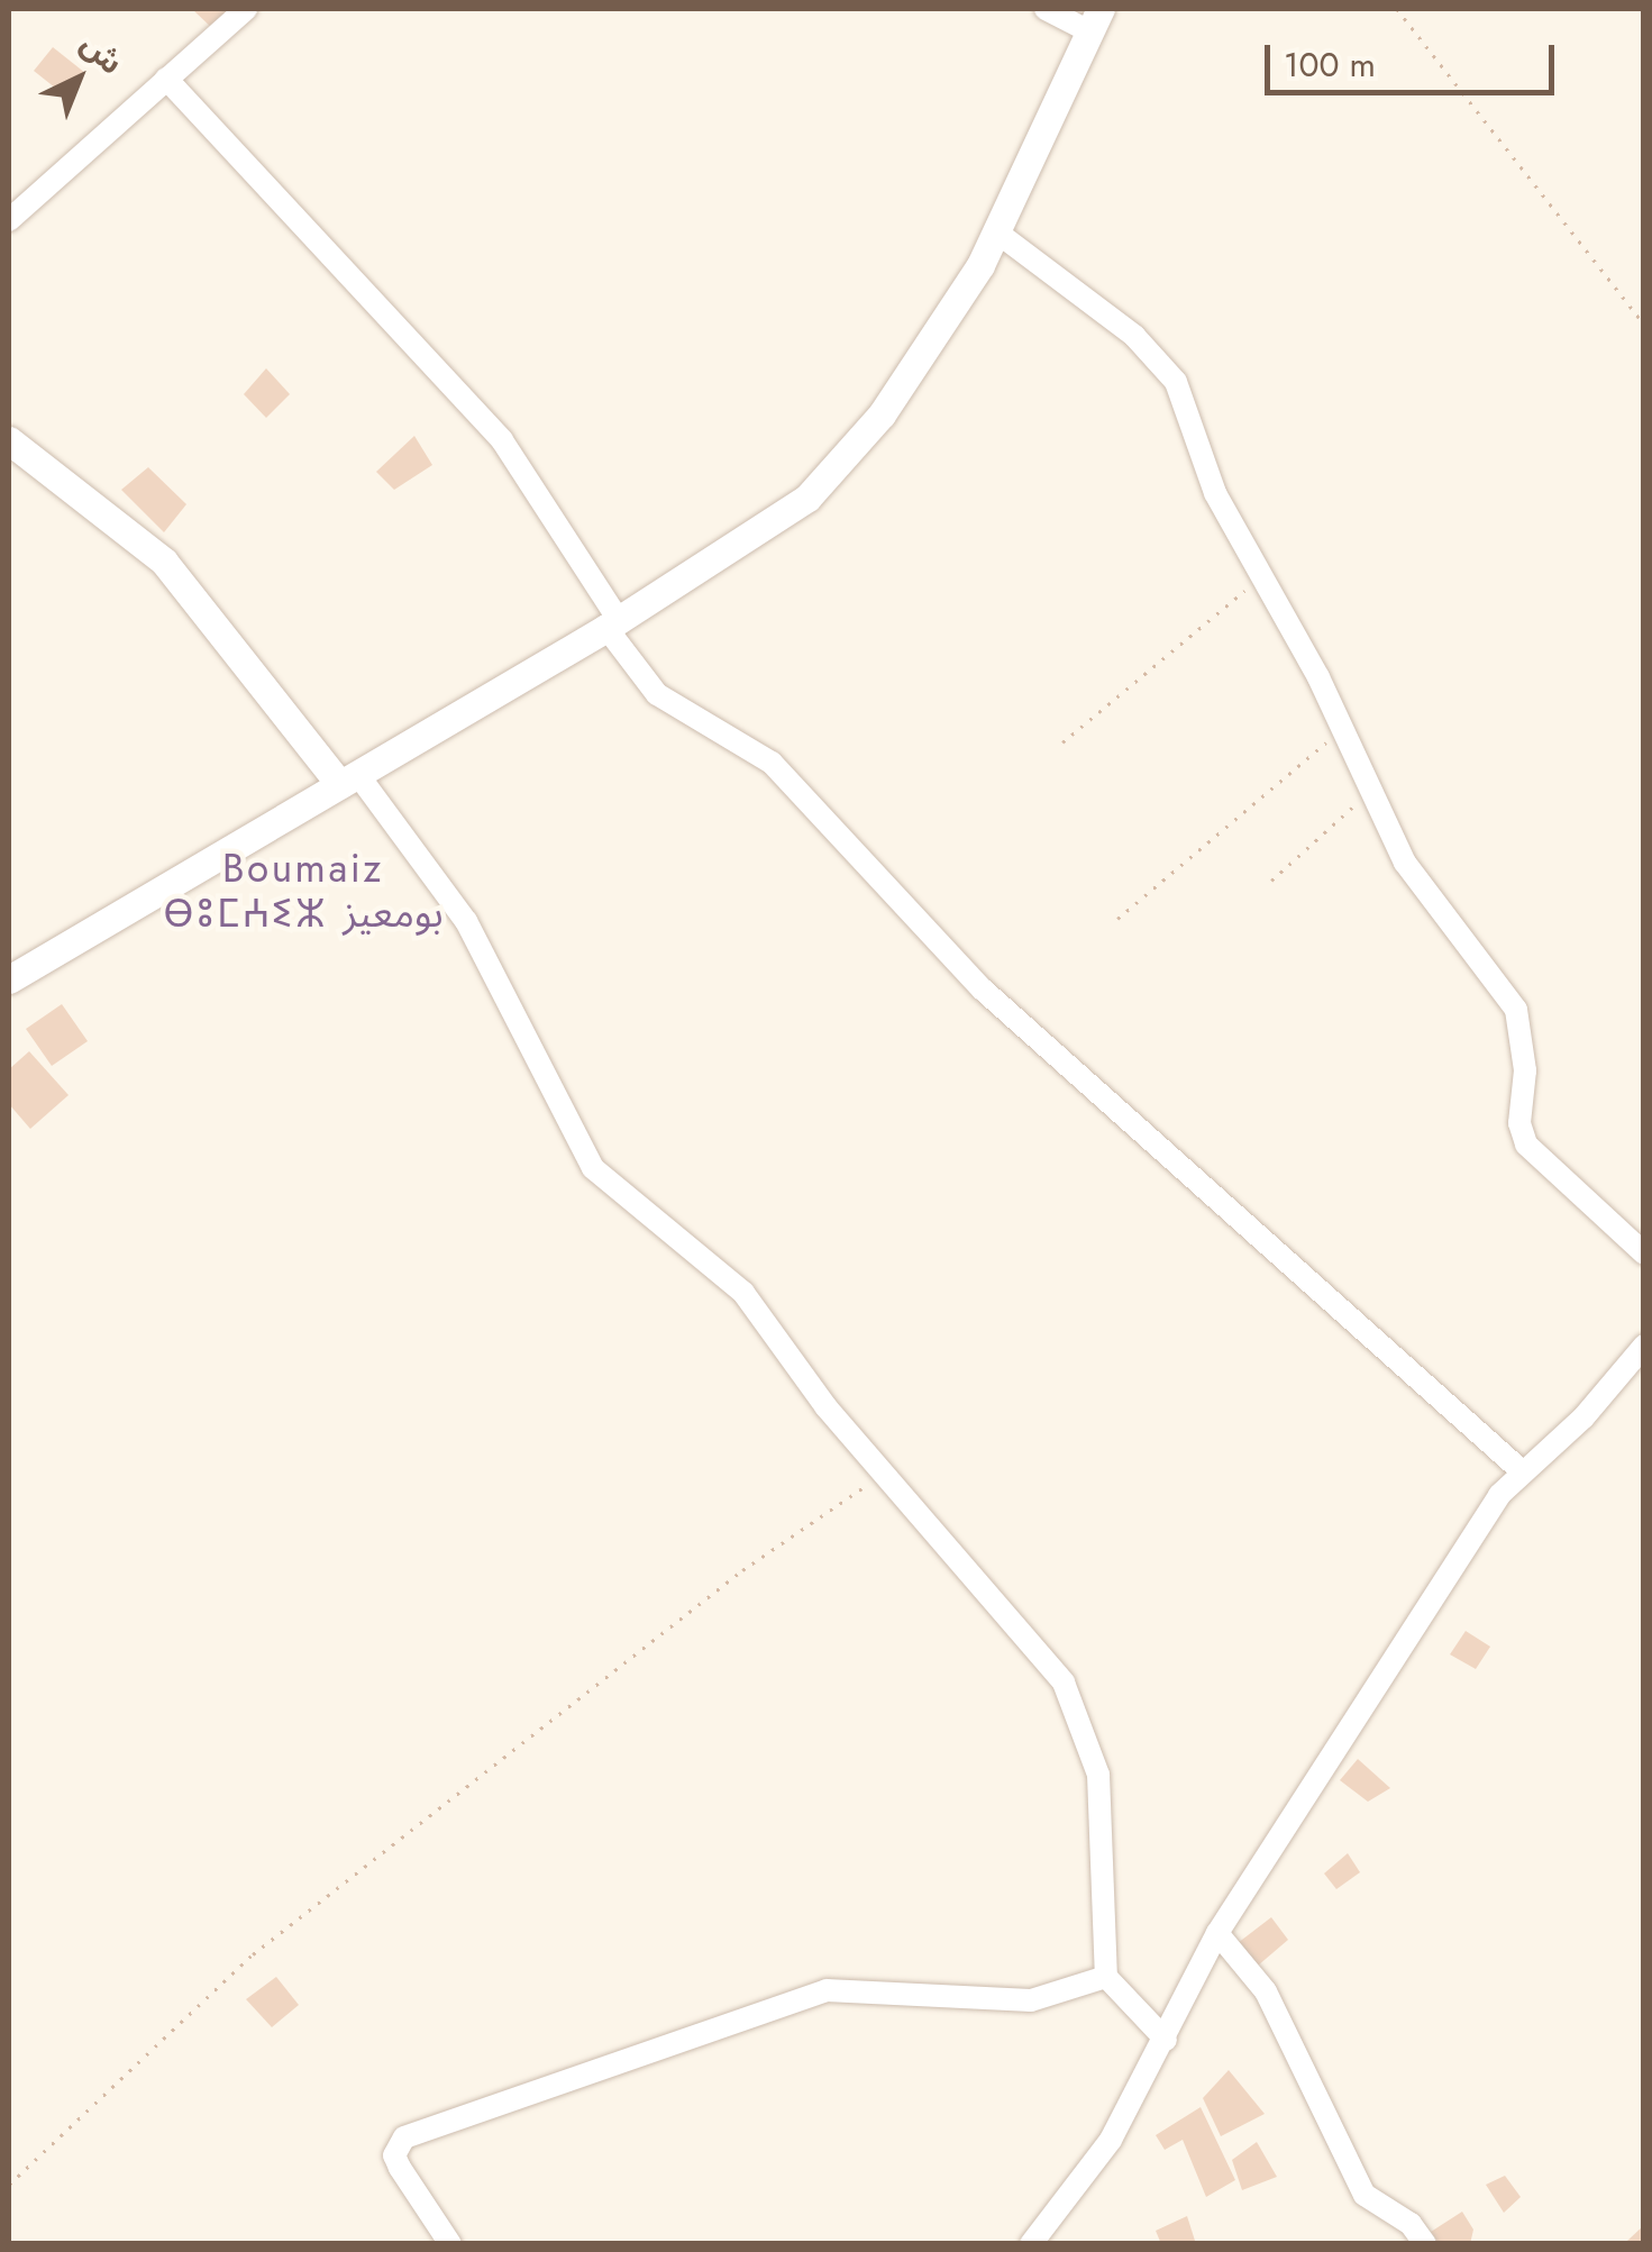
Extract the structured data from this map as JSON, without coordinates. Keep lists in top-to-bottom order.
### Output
{
  "districts": ["Boumaiz ⴱⵓⵎⵄⵉⵣ بومعيز"],
  "scale_bar": "100 m",
  "north": "top right"
}
